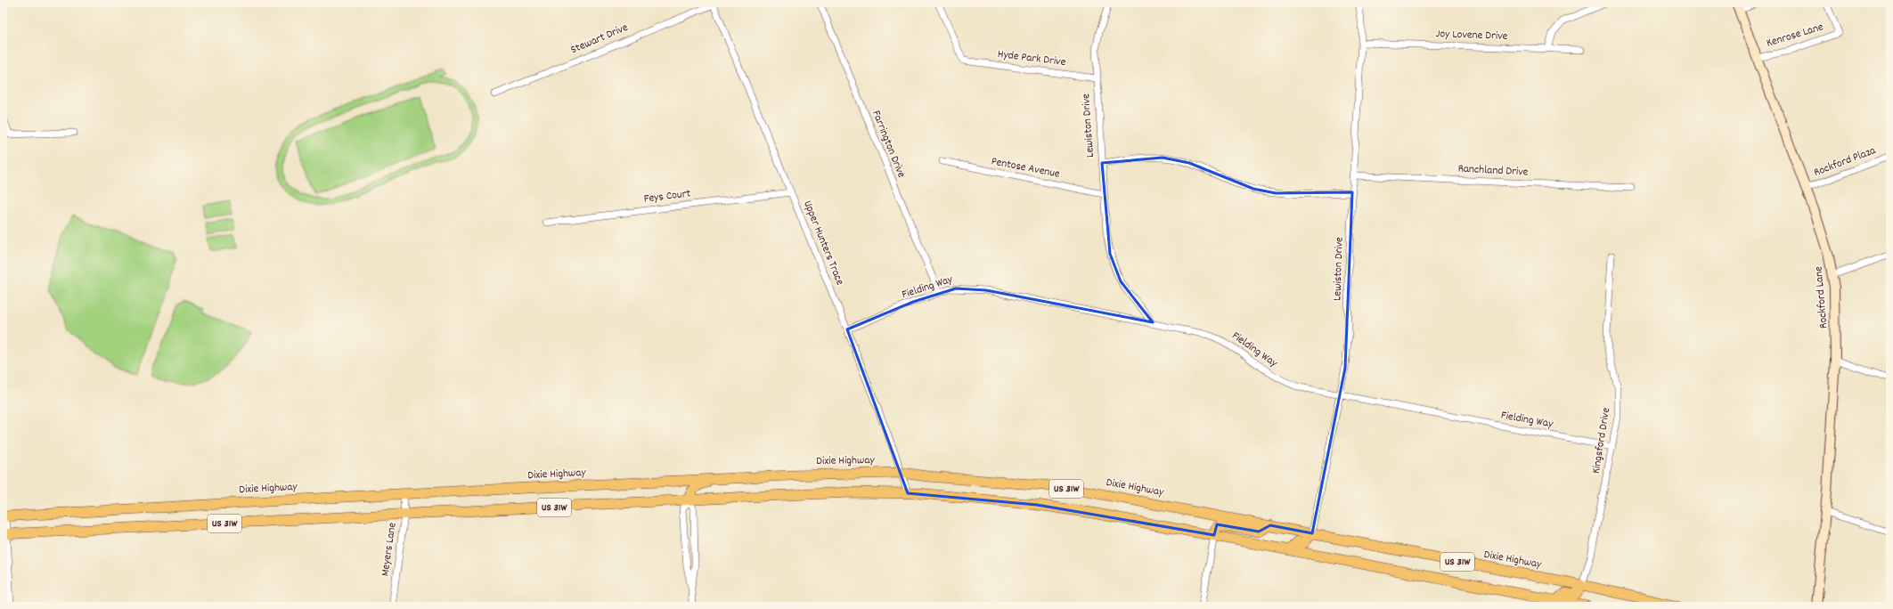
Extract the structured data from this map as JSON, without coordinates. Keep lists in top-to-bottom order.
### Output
{
  "streets": {
    "main road": ["Rockford Lane", "Dixie Highway", "US 31W"],
    "street": [
      "Joy Lovene Drive",
      "Kenrose Lane",
      "Stewart Drive",
      "Hyde Park Drive",
      "Lewiston Drive",
      "Farrington Drive",
      "Rockford Plaza",
      "Pentose Avenue",
      "Ranchland Drive",
      "Feys Court",
      "Upper Hunters Trace",
      "Fielding Way",
      "Kingsford Drive",
      "Meyers Lane"
    ]
  },
  "crossings": [
    ["Joy Lovene Drive", "Lewiston Drive"],
    ["Kenrose Lane", "Rockford Lane"],
    ["Stewart Drive", "Upper Hunters Trace"],
    ["Hyde Park Drive", "Lewiston Drive"],
    ["Lewiston Drive", "Pentose Avenue"],
    ["Lewiston Drive", "Ranchland Drive"],
    ["Lewiston Drive", "Fielding Way"],
    ["Lewiston Drive", "Dixie Highway"],
    ["Farrington Drive", "Fielding Way"],
    ["Rockford Plaza", "Rockford Lane"],
    ["Feys Court", "Upper Hunters Trace"],
    ["Upper Hunters Trace", "Fielding Way"],
    ["Upper Hunters Trace", "Dixie Highway"],
    ["Upper Hunters Trace", "US 31W"],
    ["Fielding Way", "Kingsford Drive"],
    ["Kingsford Drive", "Dixie Highway"],
    ["Dixie Highway", "Meyers Lane"],
    ["US 31W", "Meyers Lane"]
  ]
}
